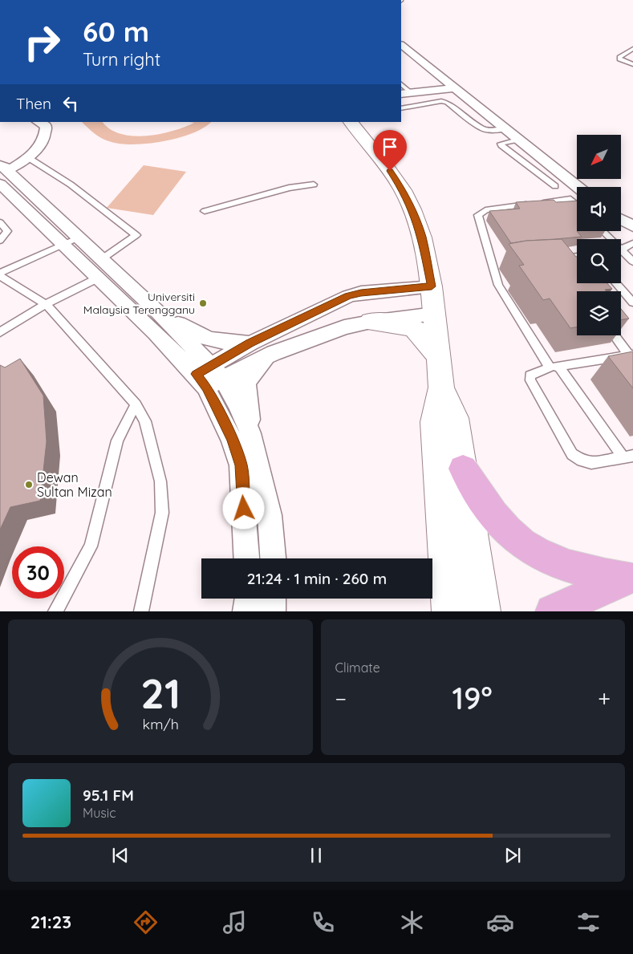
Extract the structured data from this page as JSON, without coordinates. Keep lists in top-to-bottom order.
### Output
{
  "places": ["Universiti Malaysia Terengganu", "Dewan Sultan Mizan"],
  "north": "bottom left",
  "page": {
    "turn": ["60 m", "Turn right"],
    "then": "Then",
    "limit": "30",
    "trip": "21:24 · 1 min · 260 m",
    "tile": "Climate",
    "heat": ["−", "19°", "+"],
    "song": ["95.1 FM", "Music"],
    "tabs": "21:23",
    "gauge": ["21", "km/h"]
  }
}
